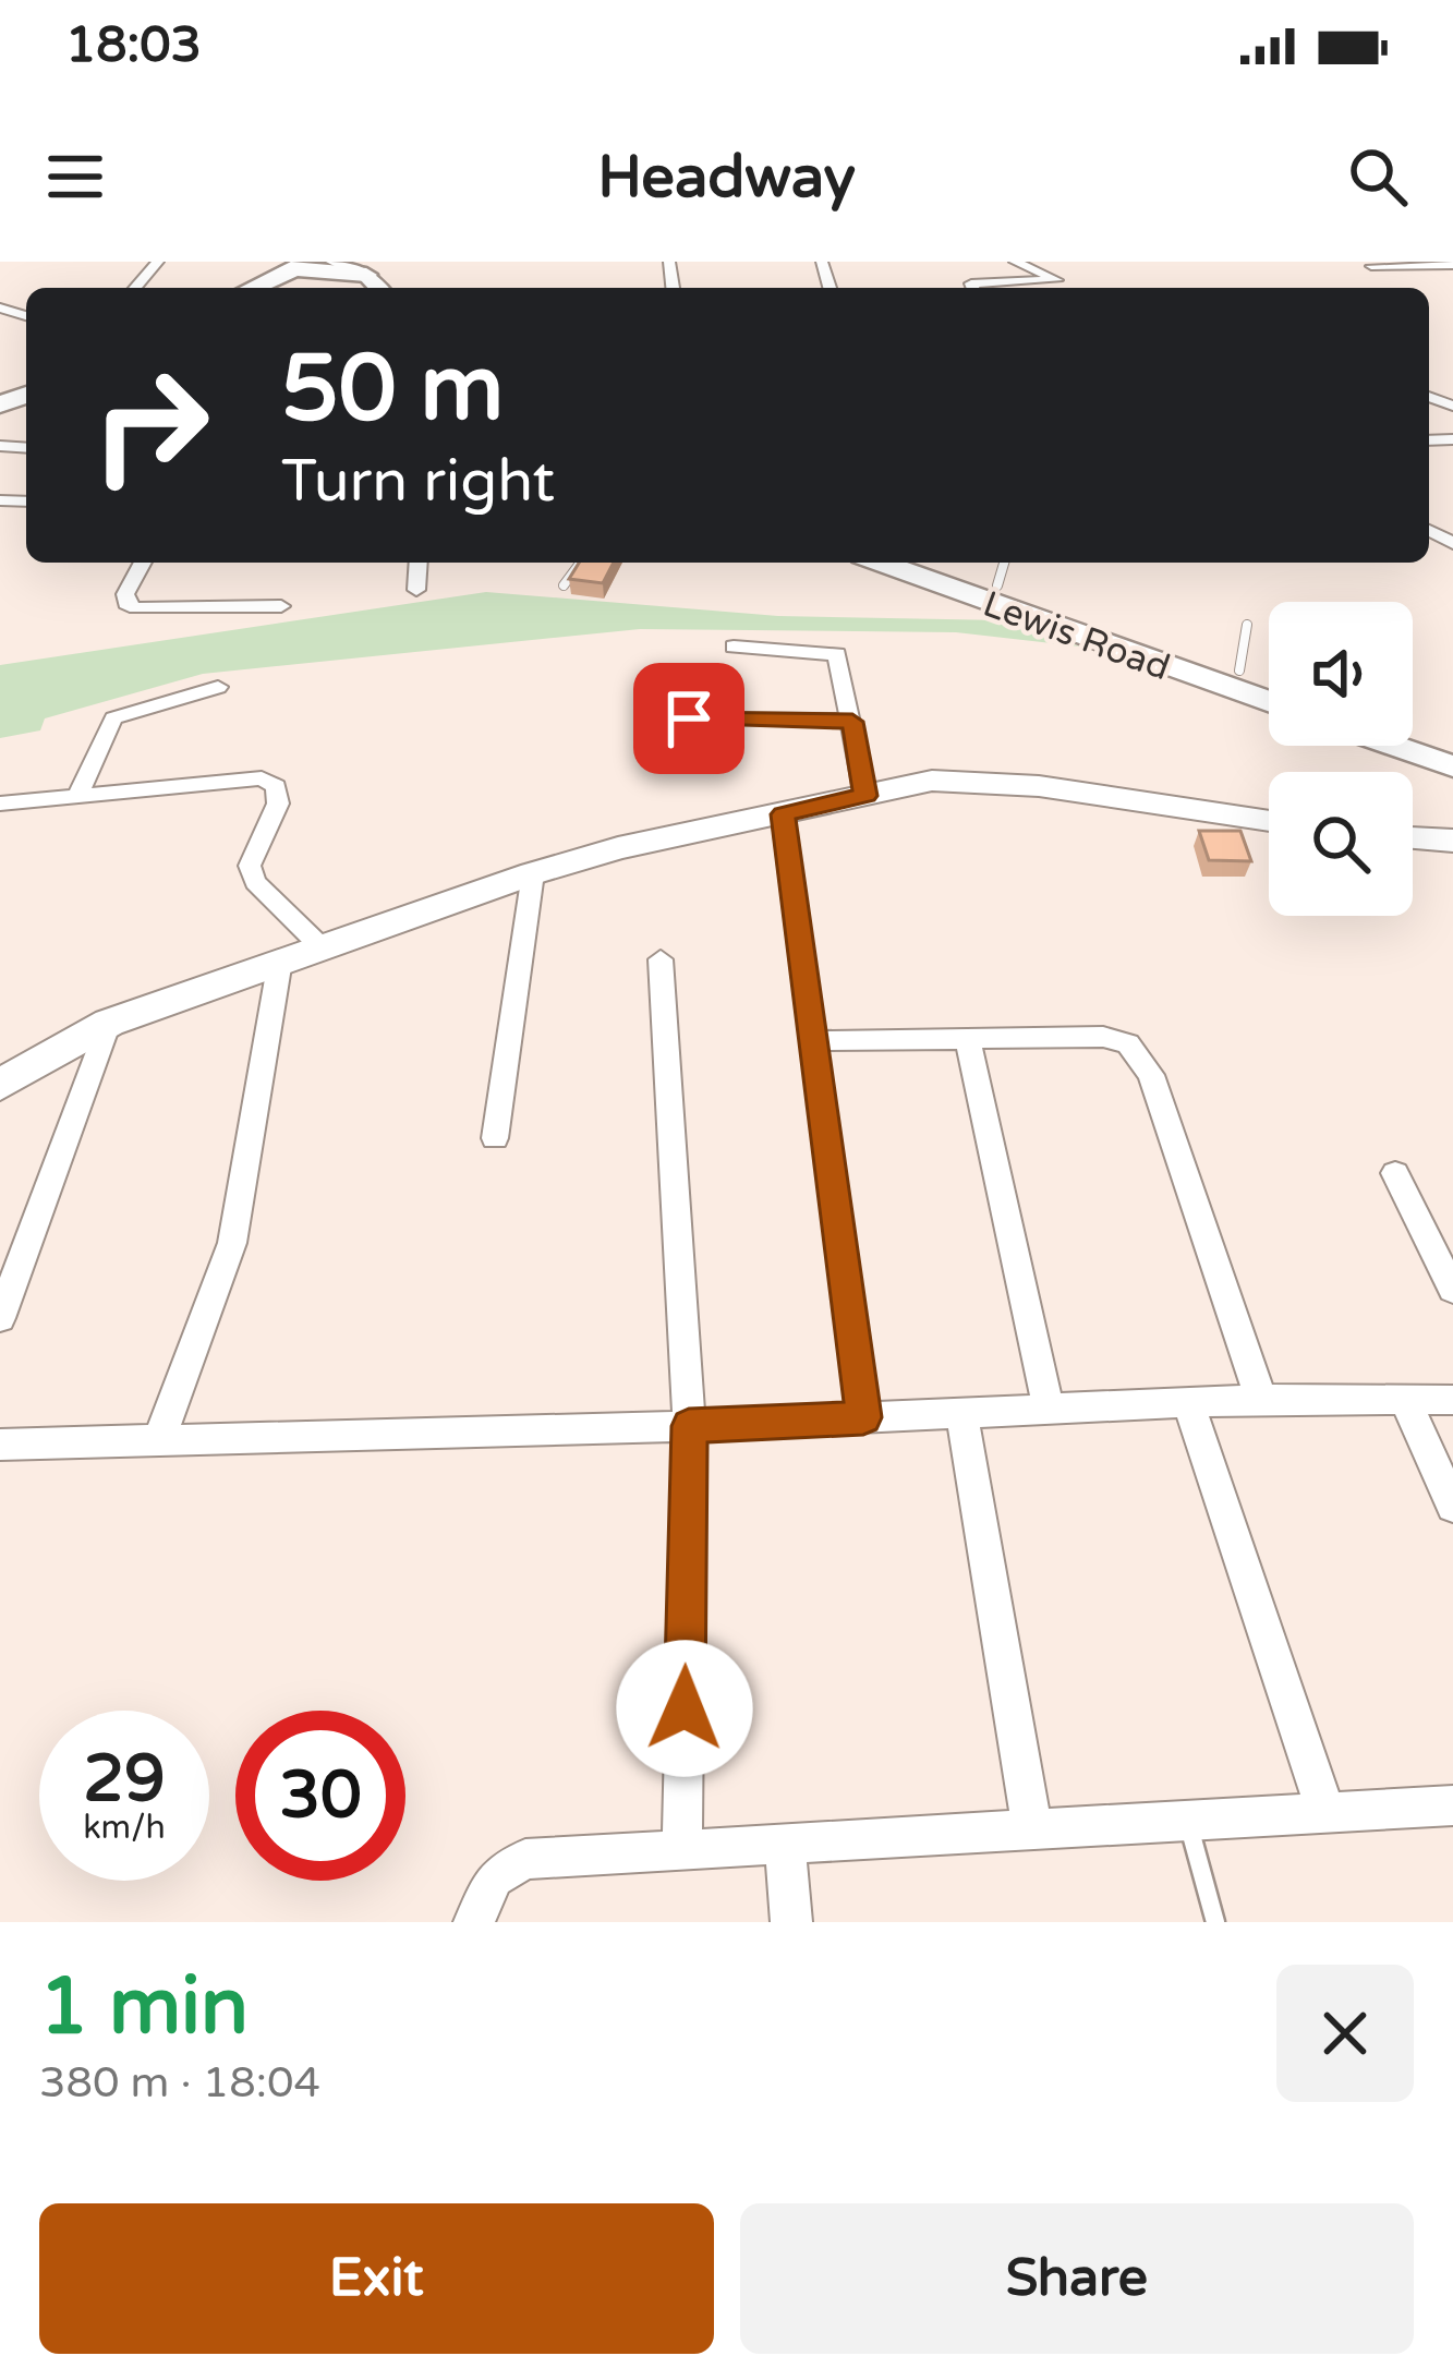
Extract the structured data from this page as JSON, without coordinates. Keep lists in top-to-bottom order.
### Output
{
  "streets": {
    "main road": ["Lewis Road"]
  },
  "page": {
    "status": "18:03",
    "header": "Headway",
    "turn": ["50 m", "Turn right"],
    "speed": "29 km/h",
    "limit": "30",
    "heading": ["1 min", "380 m · 18:04"],
    "buttons": ["Exit", "Share"]
  }
}
